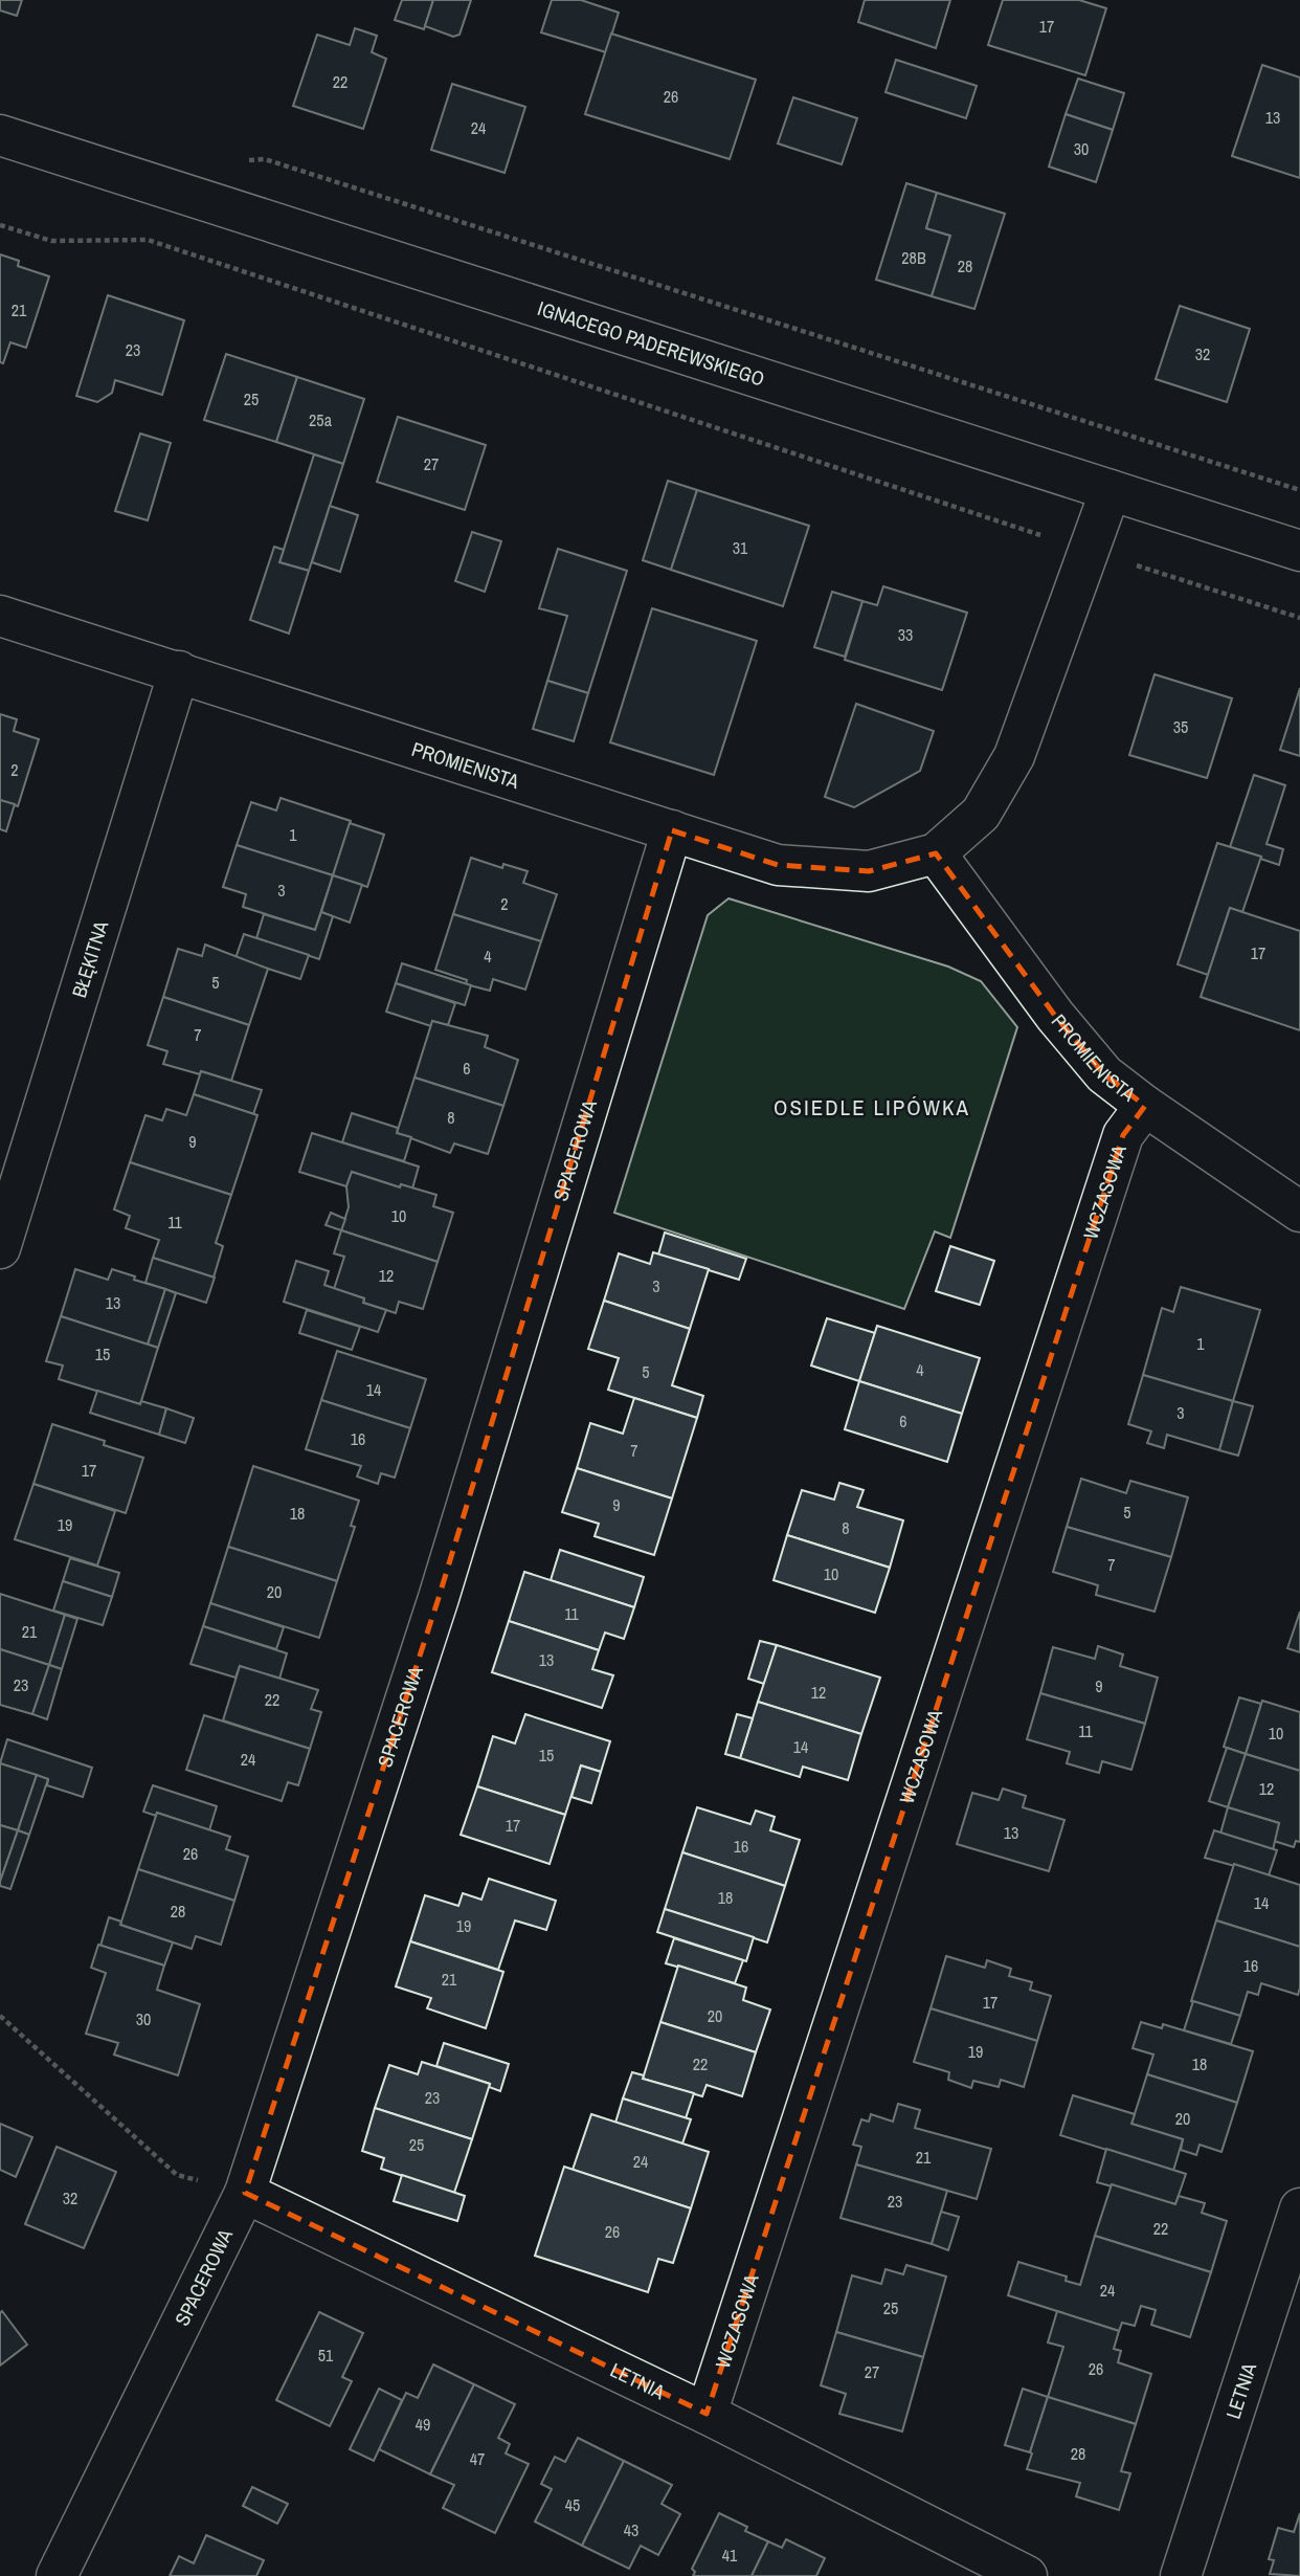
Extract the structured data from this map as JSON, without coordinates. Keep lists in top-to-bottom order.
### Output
{
  "streets": {
    "street": [
      "IGNACEGO PADEREWSKIEGO",
      "PROMIENISTA",
      "BŁĘKITNA",
      "SPACEROWA",
      "WCZASOWA",
      "LETNIA"
    ]
  },
  "crossings": [
    ["IGNACEGO PADEREWSKIEGO", "PROMIENISTA"],
    ["PROMIENISTA", "BŁĘKITNA"],
    ["PROMIENISTA", "SPACEROWA"],
    ["PROMIENISTA", "WCZASOWA"],
    ["SPACEROWA", "LETNIA"],
    ["WCZASOWA", "LETNIA"]
  ],
  "districts": ["OSIEDLE LIPÓWKA"],
  "house_numbers": [
    "17",
    "22",
    "26",
    "13",
    "24",
    "30",
    "28B",
    "28",
    "21",
    "23",
    "32",
    "25",
    "25a",
    "27",
    "31",
    "33",
    "35",
    "2",
    "1",
    "3",
    "2",
    "17",
    "4",
    "5",
    "7",
    "6",
    "8",
    "9",
    "10",
    "11",
    "12",
    "3",
    "13",
    "1",
    "15",
    "4",
    "5",
    "14",
    "3",
    "6",
    "16",
    "7",
    "17",
    "9",
    "5",
    "18",
    "19",
    "8",
    "7",
    "10",
    "20",
    "11",
    "21",
    "13",
    "23",
    "9",
    "12",
    "22",
    "11",
    "10",
    "14",
    "15",
    "24",
    "12",
    "17",
    "13",
    "16",
    "26",
    "18",
    "14",
    "28",
    "19",
    "16",
    "21",
    "17",
    "20",
    "30",
    "19",
    "22",
    "18",
    "23",
    "20",
    "25",
    "21",
    "24",
    "32",
    "23",
    "22",
    "26",
    "24",
    "25",
    "51",
    "26",
    "27",
    "49",
    "28",
    "47",
    "45",
    "43",
    "41"
  ]
}
